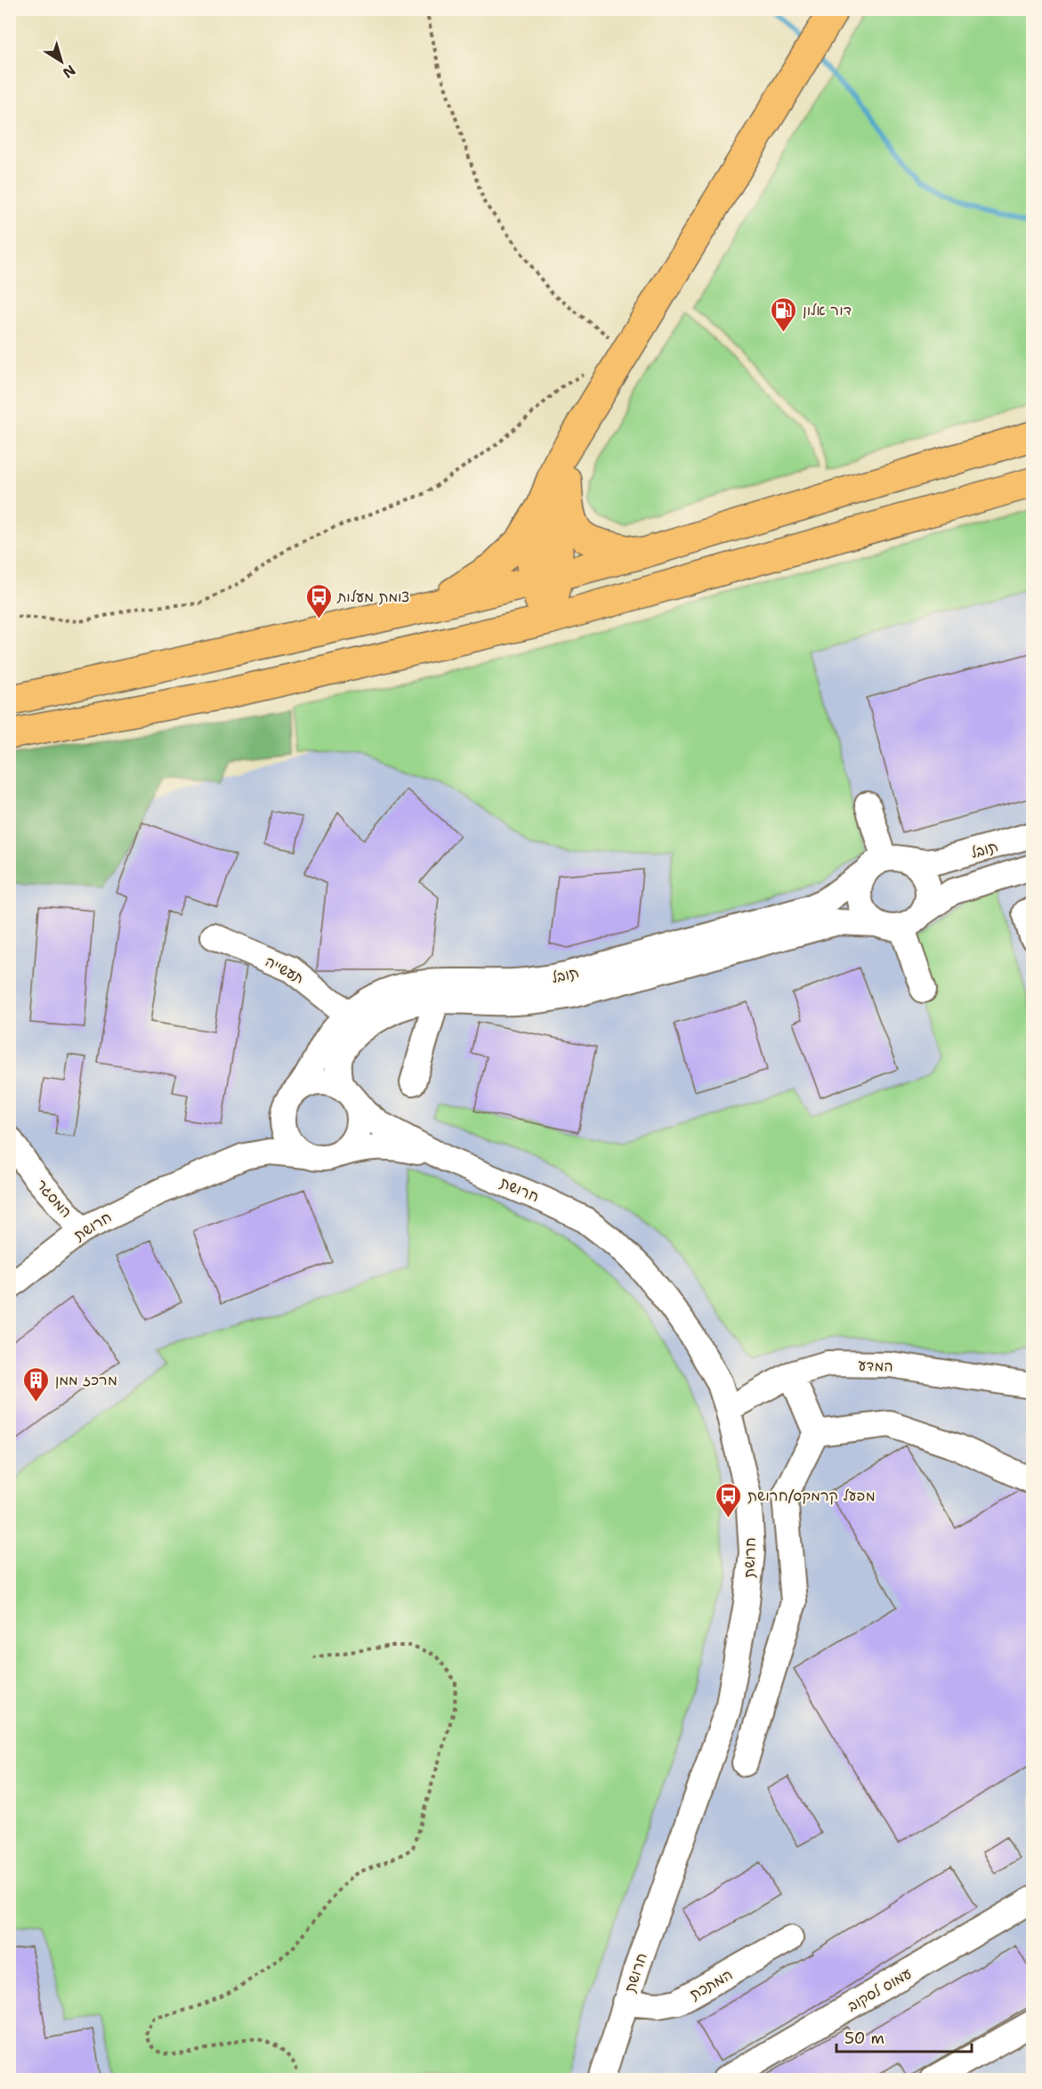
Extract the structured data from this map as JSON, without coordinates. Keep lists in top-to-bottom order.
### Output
{
  "streets": {
    "street": [
      "תובל",
      "תעשייה",
      "חרושת",
      "המסגר",
      "המדע",
      "המתכת",
      "עמוס לסקוב"
    ]
  },
  "crossings": [
    ["תובל", "תעשייה"],
    ["תובל", "חרושת"],
    ["חרושת", "המסגר"],
    ["חרושת", "המדע"],
    ["חרושת", "המתכת"]
  ],
  "places": {
    "fuel station": ["דור אלון"],
    "bus stop": ["צומת מעלות", "מפעל קרמקס/חרושת"],
    "building": ["מרכז ממן"]
  },
  "scale_bar": "50 m",
  "north": "bottom right"
}
